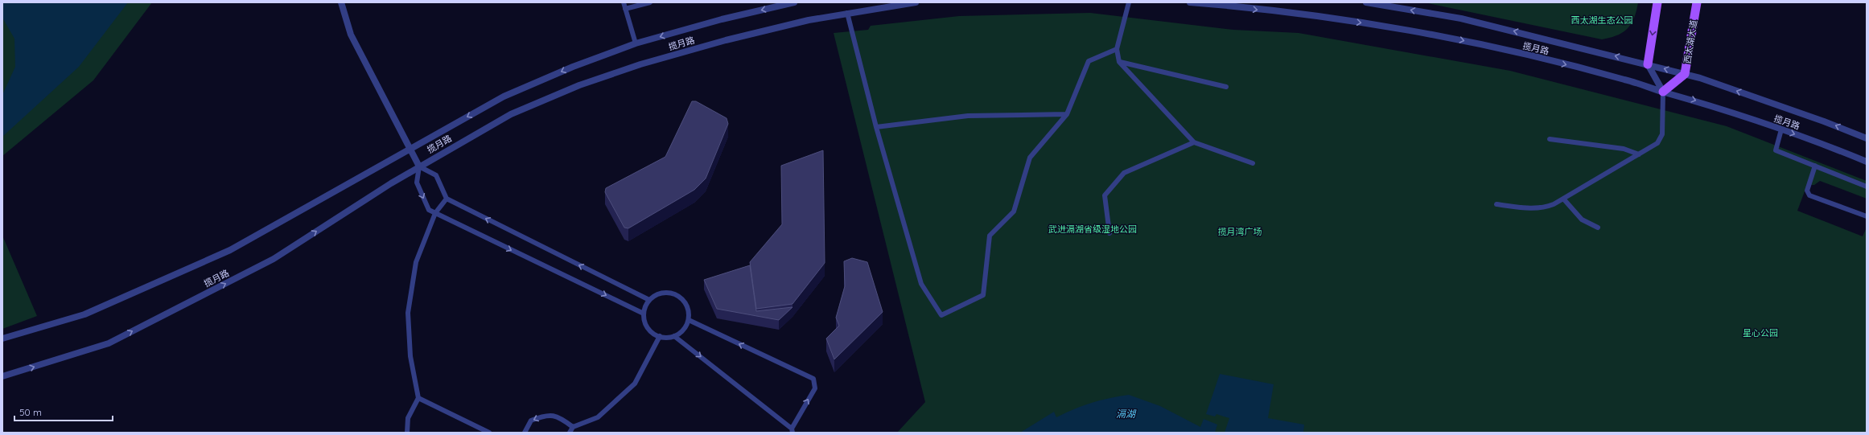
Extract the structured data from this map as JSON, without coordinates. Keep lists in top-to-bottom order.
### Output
{
  "streets": {
    "main road": ["西太湖大道"],
    "street": ["揽月路"]
  },
  "crossings": [
    ["西太湖大道", "揽月路"]
  ],
  "water": ["滆湖"],
  "parks": [
    "西太湖生态公园",
    "武进滆湖省级湿地公园",
    "揽月湾广场",
    "星心公园"
  ],
  "scale_bar": "50 m"
}
